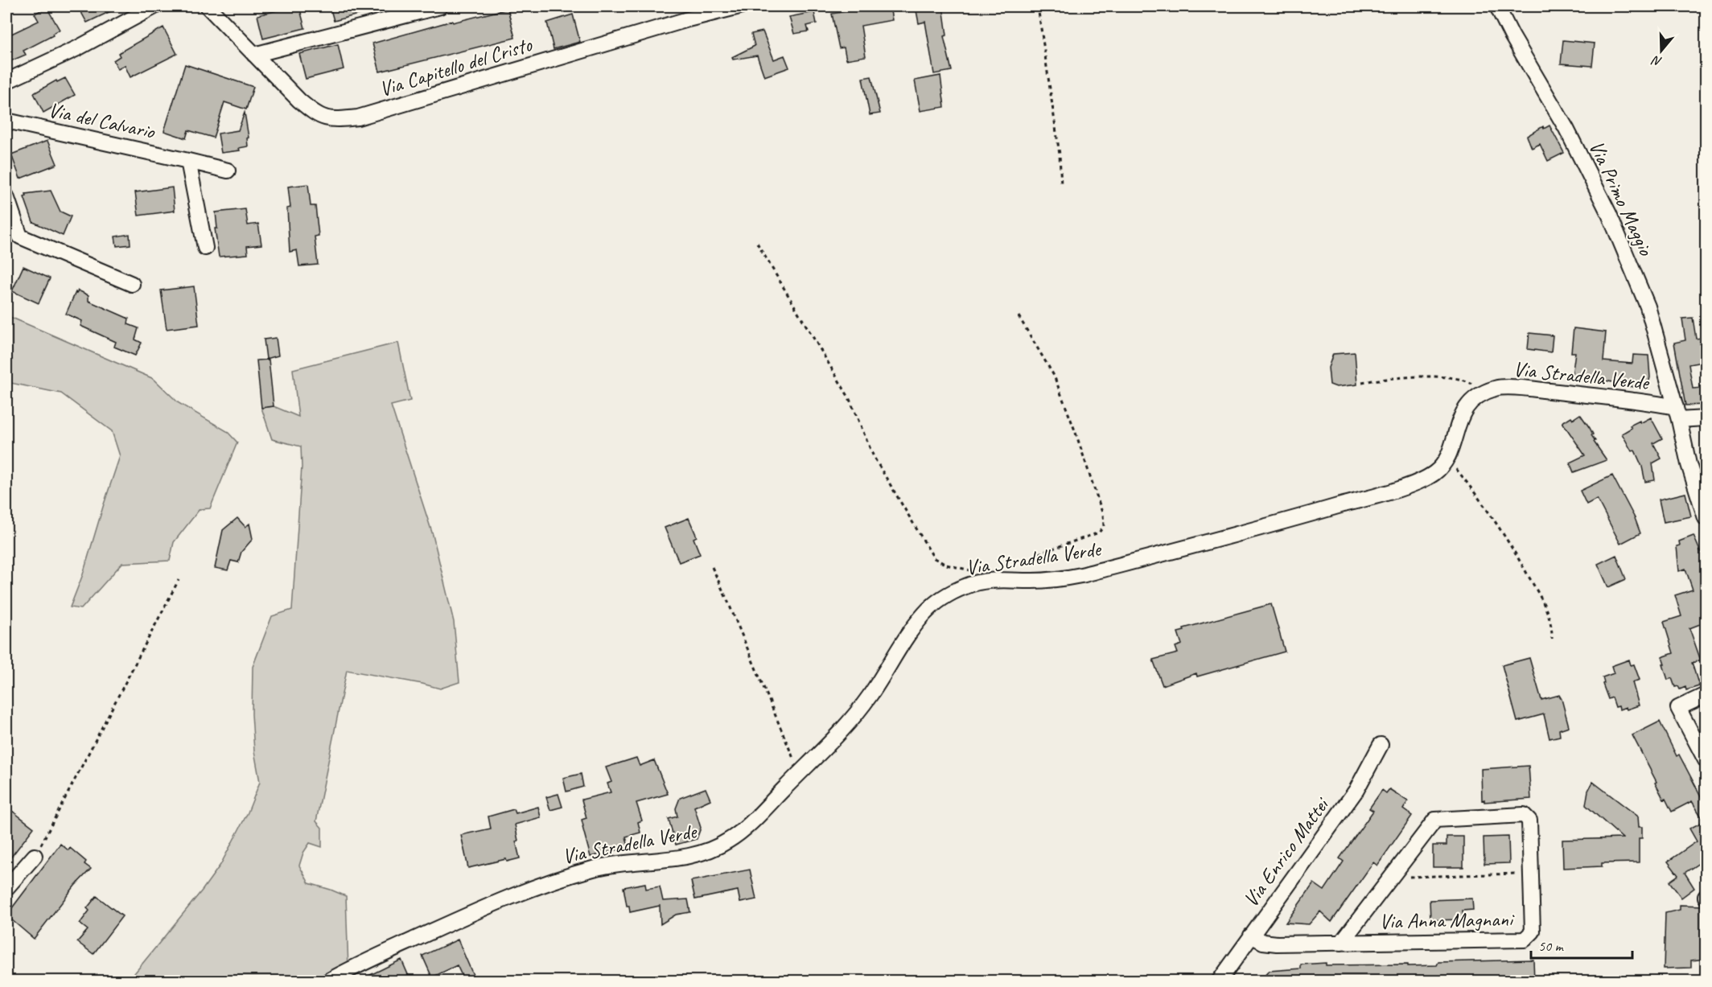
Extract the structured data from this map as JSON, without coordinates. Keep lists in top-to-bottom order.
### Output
{
  "streets": {
    "street": [
      "Via Capitello del Cristo",
      "Via del Calvario",
      "Via Primo Maggio",
      "Via Stradella Verde",
      "Via Enrico Mattei",
      "Via Anna Magnani"
    ]
  },
  "crossings": [
    ["Via Primo Maggio", "Via Stradella Verde"],
    ["Via Enrico Mattei", "Via Anna Magnani"]
  ],
  "scale_bar": "50 m",
  "north": "bottom"
}
